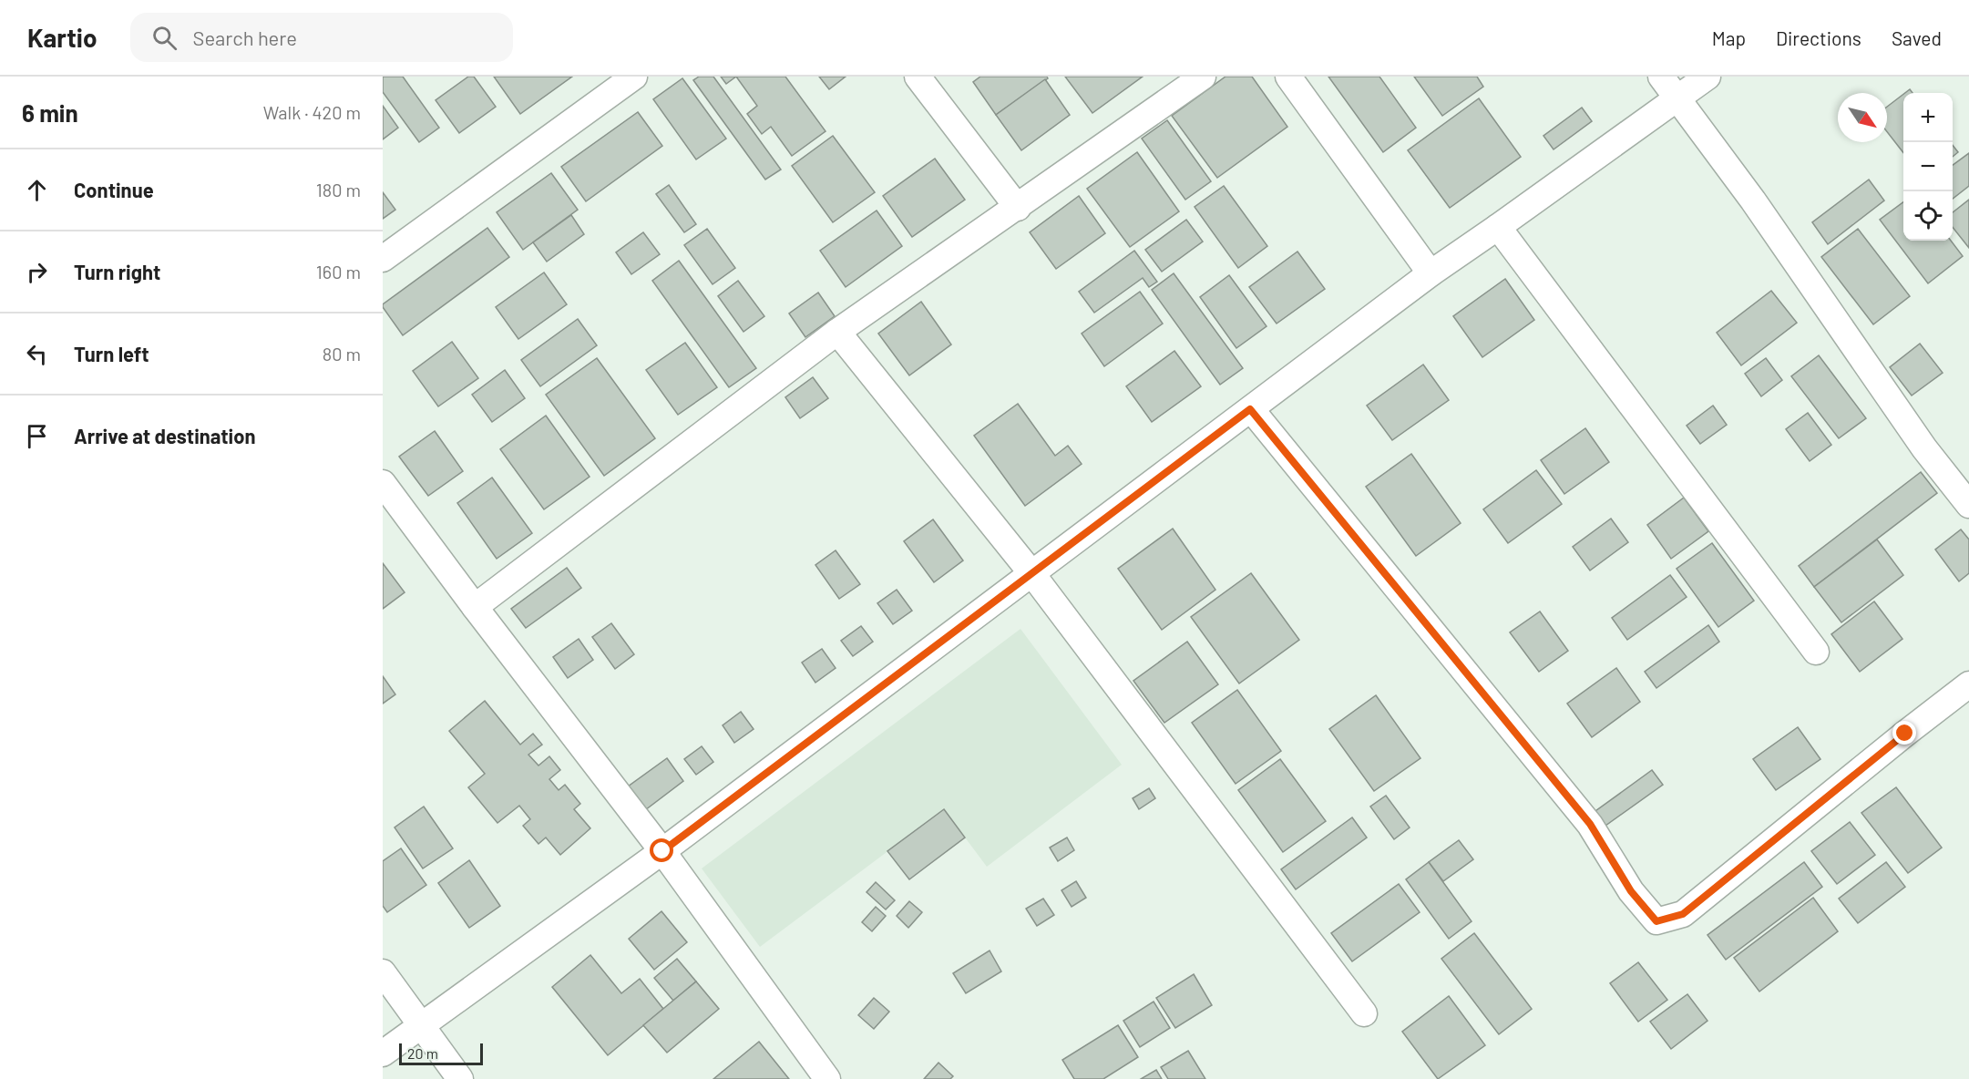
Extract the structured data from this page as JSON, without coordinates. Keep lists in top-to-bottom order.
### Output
{
  "scale_bar": "20 m",
  "north": "bottom right",
  "page": {
    "header": "Kartio",
    "search": "Search here",
    "nav": ["Map", "Directions", "Saved"],
    "heading": ["6 min", "Walk · 420 m"],
    "map_buttons": ["+", "−"],
    "list": [
      ["Continue", "180 m"],
      ["Turn right", "160 m"],
      ["Turn left", "80 m"],
      "Arrive at destination"
    ],
    "scale": "20 m"
  }
}
